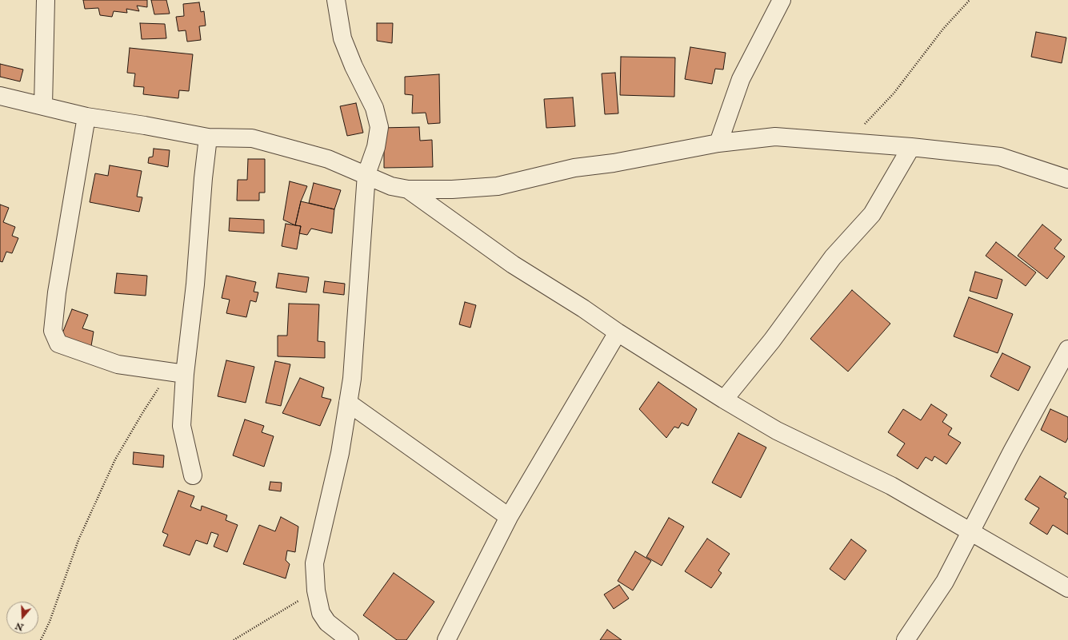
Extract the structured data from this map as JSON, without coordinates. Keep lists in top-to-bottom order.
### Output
{
  "north": "bottom"
}
